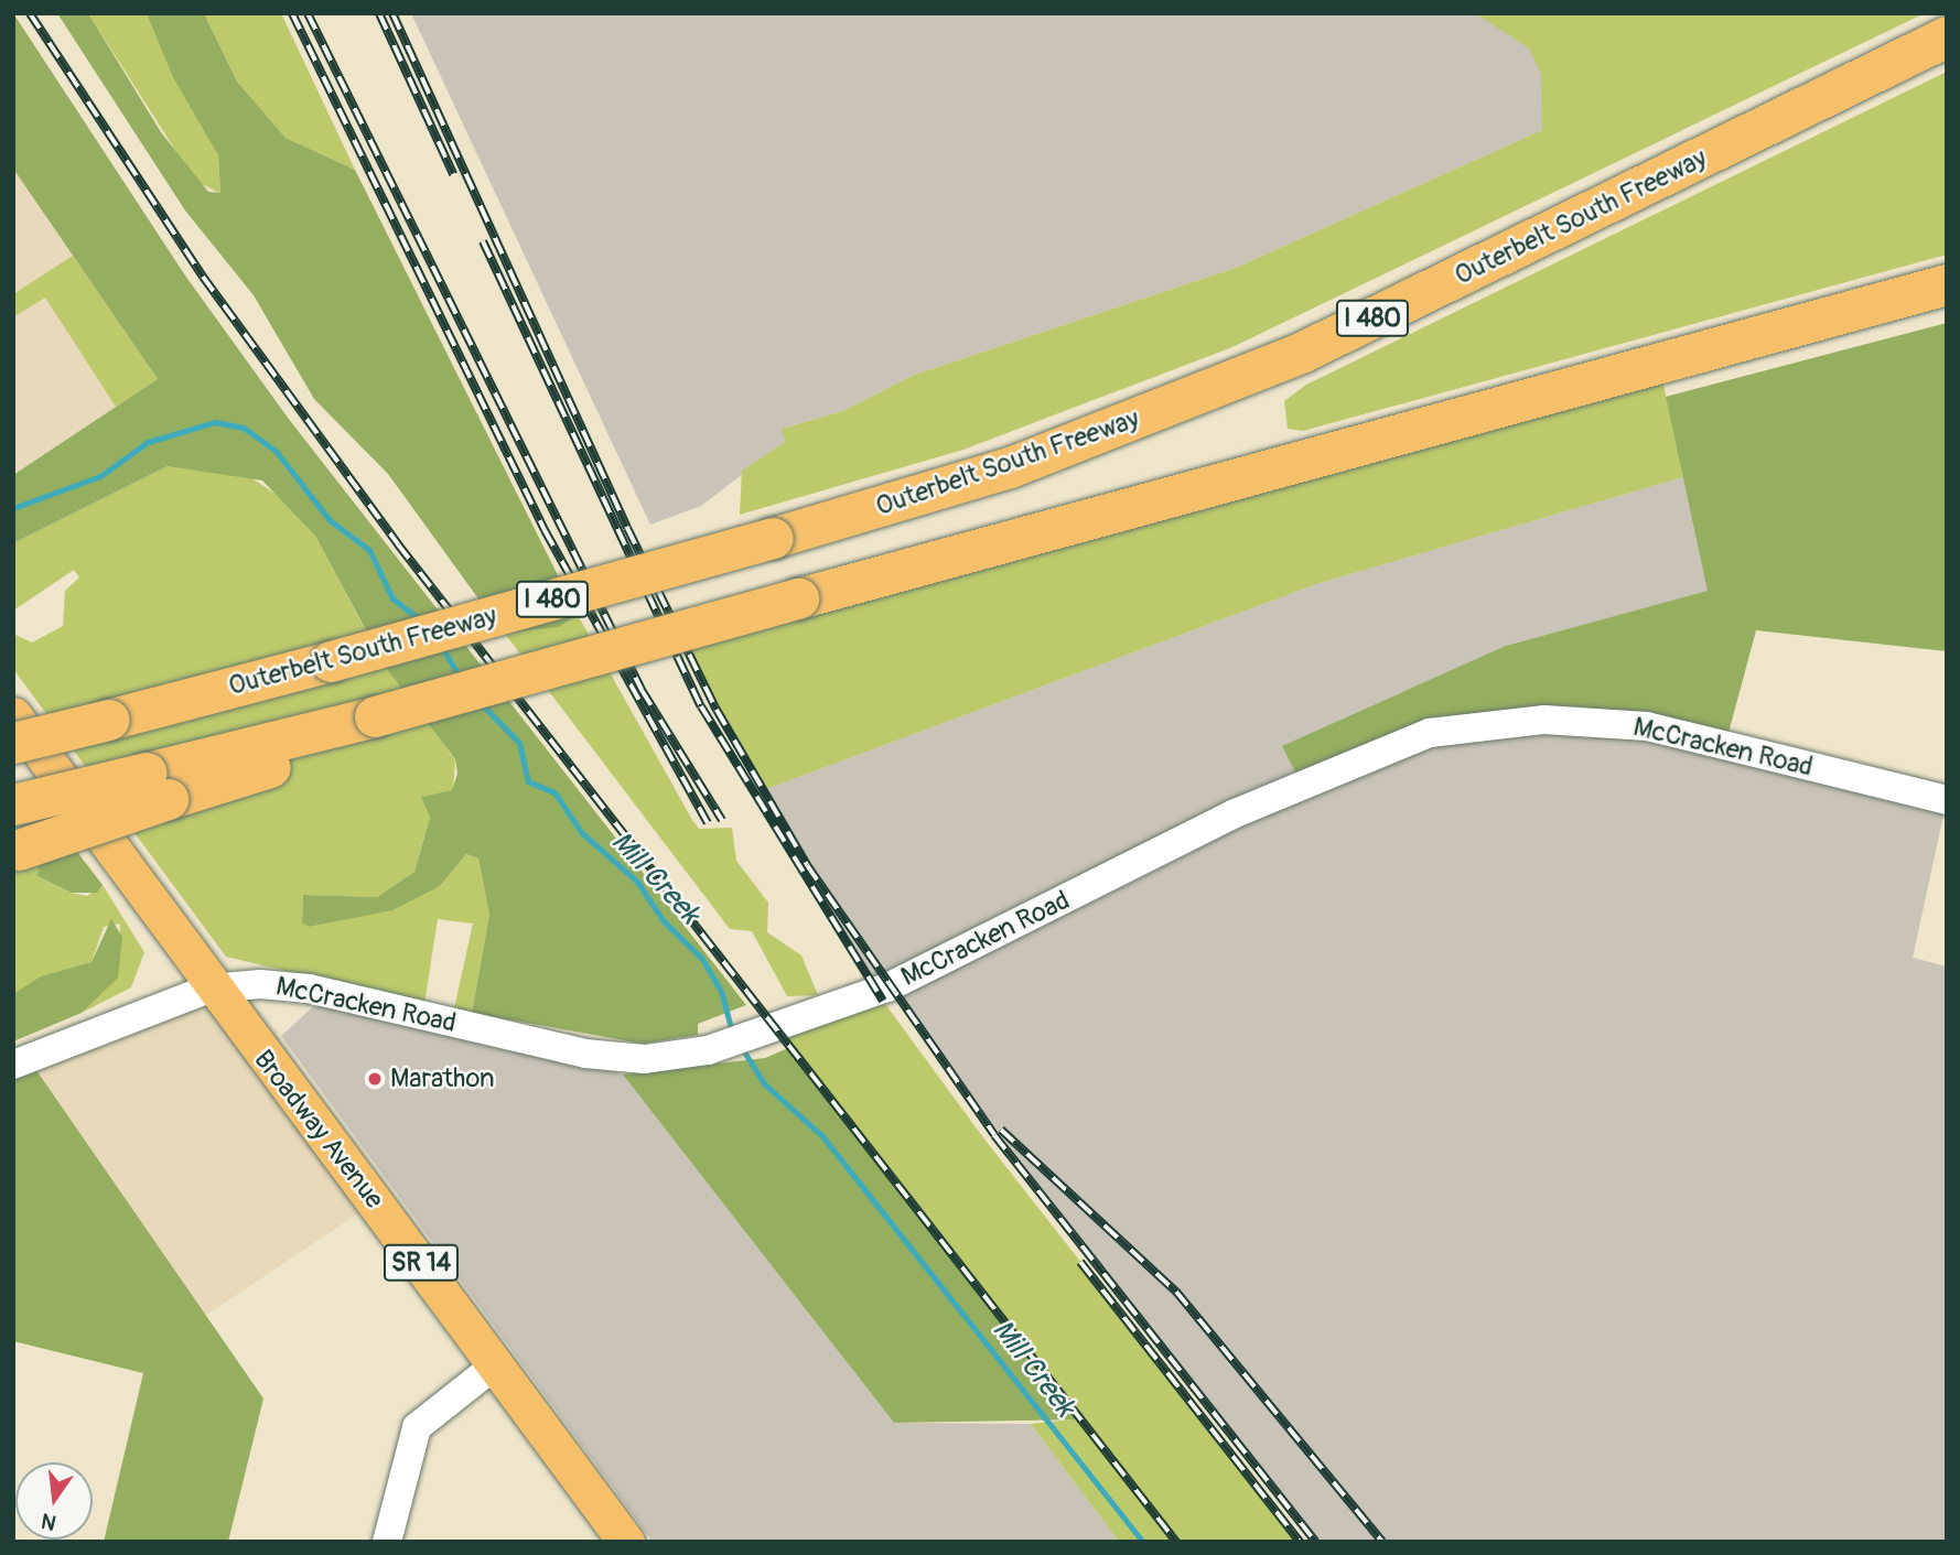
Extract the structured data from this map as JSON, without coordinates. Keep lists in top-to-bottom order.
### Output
{
  "streets": {
    "highway": ["Outerbelt South Freeway", "I 480"],
    "main road": ["Broadway Avenue", "SR 14"],
    "street": ["McCracken Road"]
  },
  "crossings": [
    ["McCracken Road", "Broadway Avenue"]
  ],
  "water": ["Mill Creek"],
  "places": ["Marathon"],
  "north": "bottom"
}
